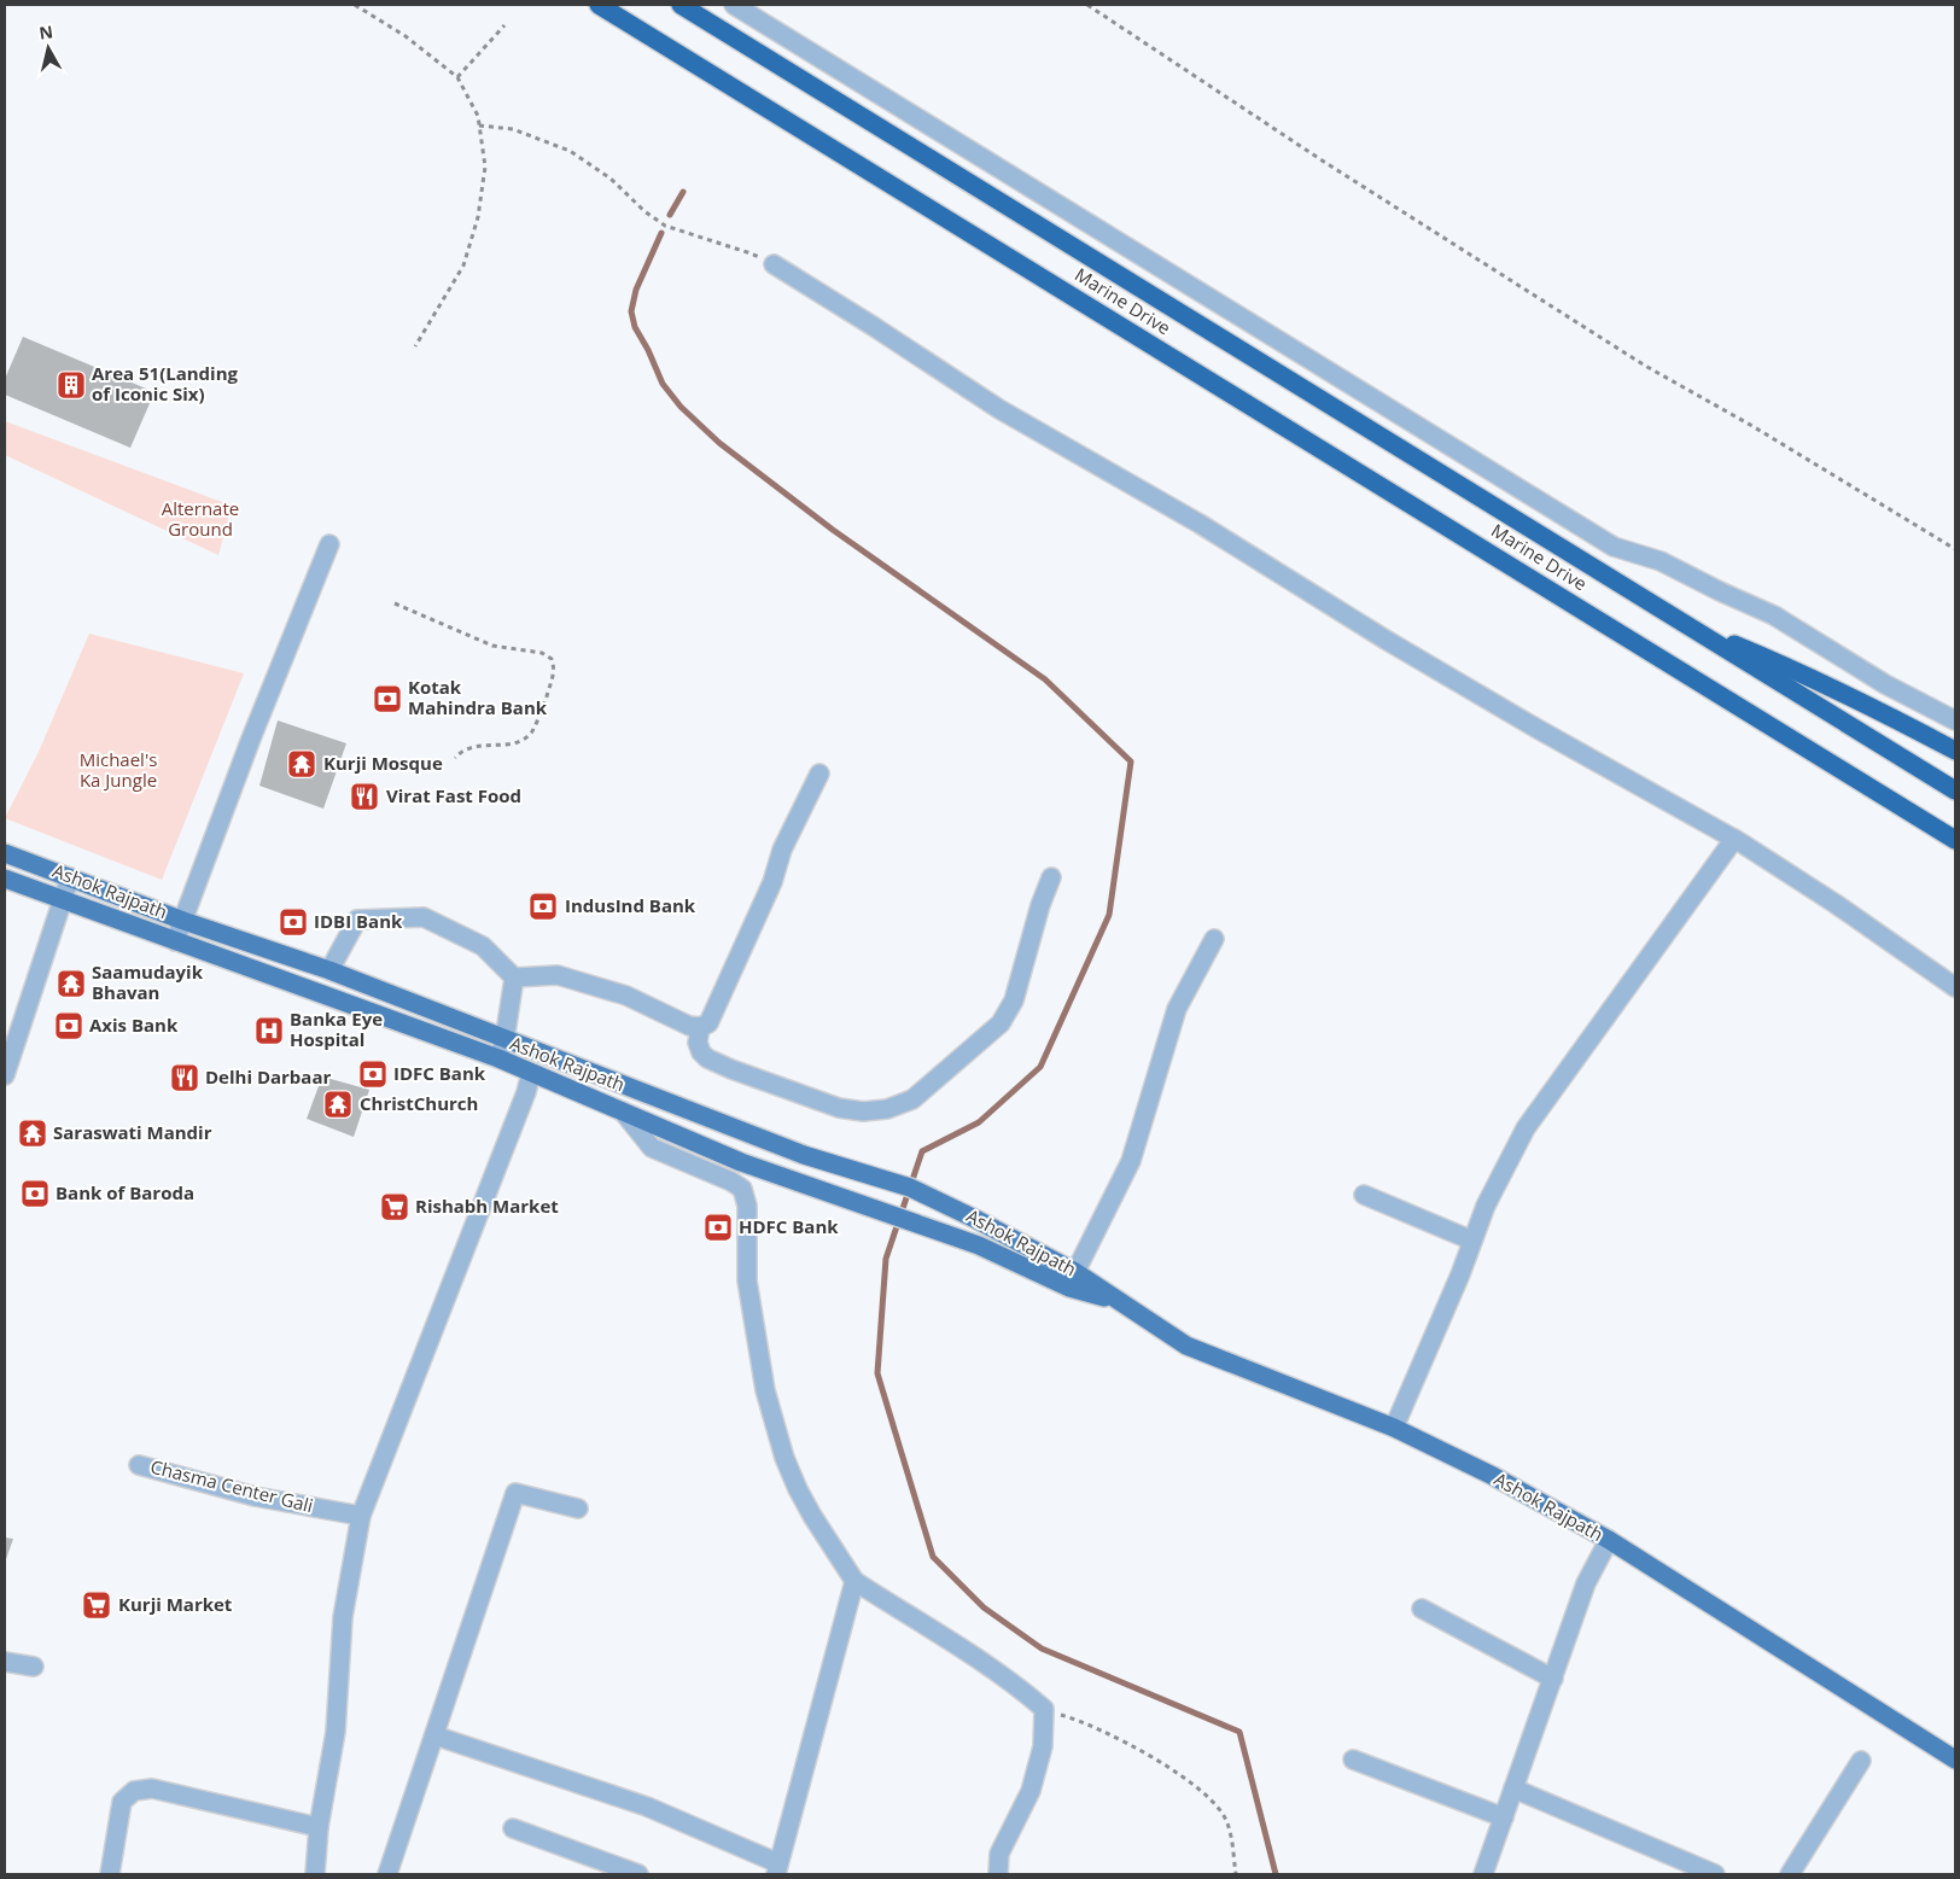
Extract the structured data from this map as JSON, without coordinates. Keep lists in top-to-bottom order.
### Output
{
  "streets": {
    "highway": ["Marine Drive"],
    "main road": ["Ashok Rajpath"],
    "street": ["Chasma Center Gali"]
  },
  "parks": ["Alternate Ground", "Michael's Ka Jungle"],
  "places": {
    "building": ["Area 51(Landing of Iconic Six)"],
    "bank": [
      "Kotak Mahindra Bank",
      "IndusInd Bank",
      "IDBI Bank",
      "Axis Bank",
      "IDFC Bank",
      "Bank of Baroda",
      "HDFC Bank"
    ],
    "temple": [
      "Kurji Mosque",
      "Saamudayik Bhavan",
      "ChristChurch",
      "Saraswati Mandir"
    ],
    "restaurant": ["Virat Fast Food", "Delhi Darbaar"],
    "hospital": ["Banka Eye Hospital"],
    "supermarket": ["Rishabh Market", "Kurji Market"]
  },
  "north": "top"
}
